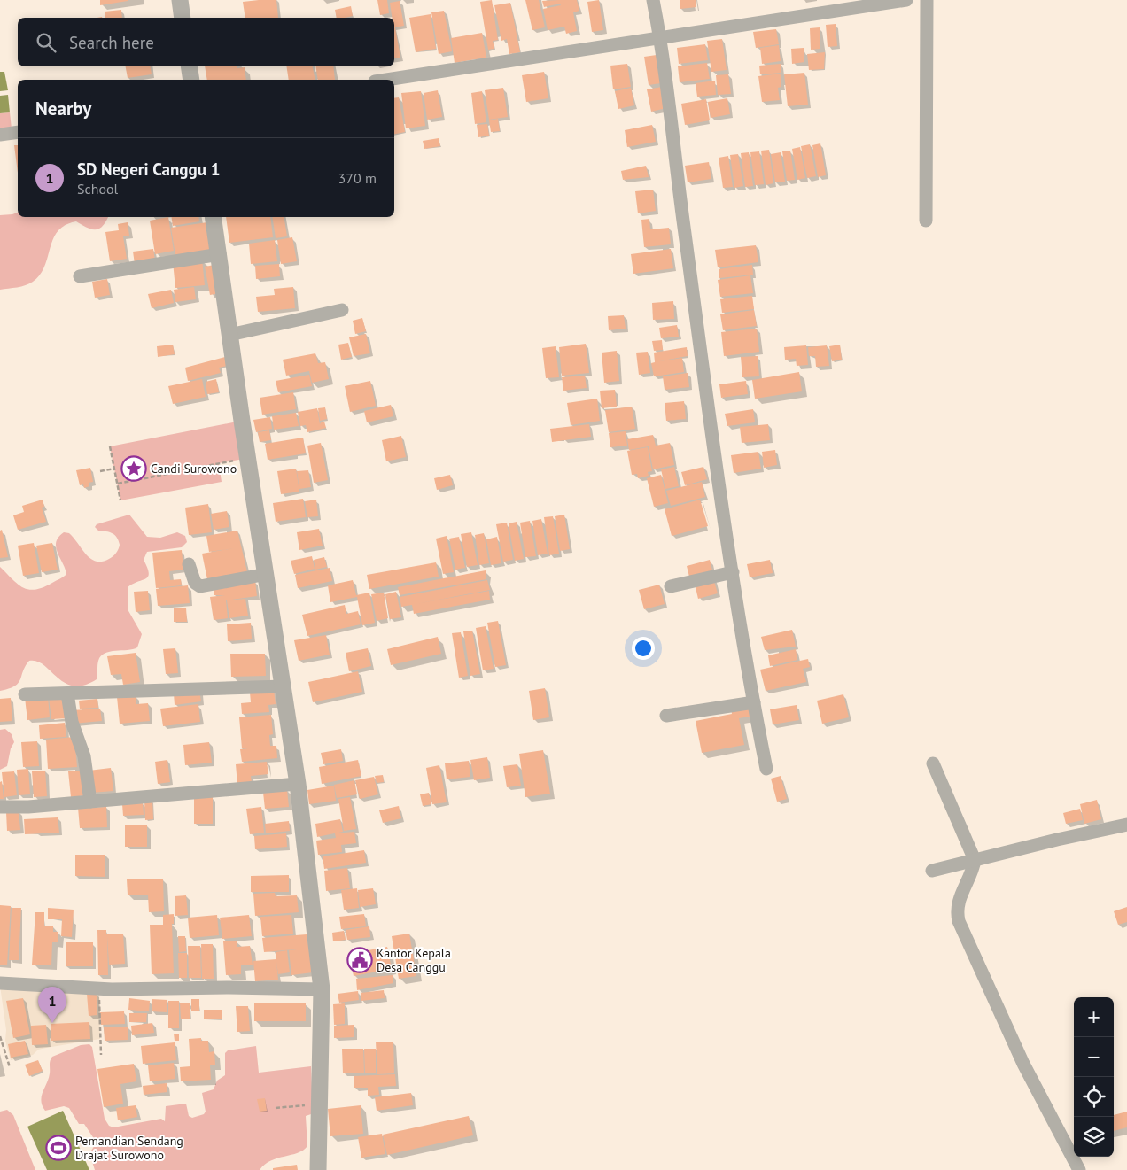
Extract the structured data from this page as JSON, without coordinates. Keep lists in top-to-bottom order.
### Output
{
  "places": {
    "place": ["Candi Surowono"],
    "public building": ["Kantor Kepala Desa Canggu"],
    "sports": ["Pemandian Sendang Drajat Surowono"]
  },
  "page": {
    "search": "Search here",
    "heading": "Nearby",
    "list": [
      {
        "mark": "1",
        "name": "SD Negeri Canggu 1",
        "note": "School",
        "value": "370 m"
      }
    ],
    "pins": "1",
    "map_buttons": ["+", "−"]
  }
}
